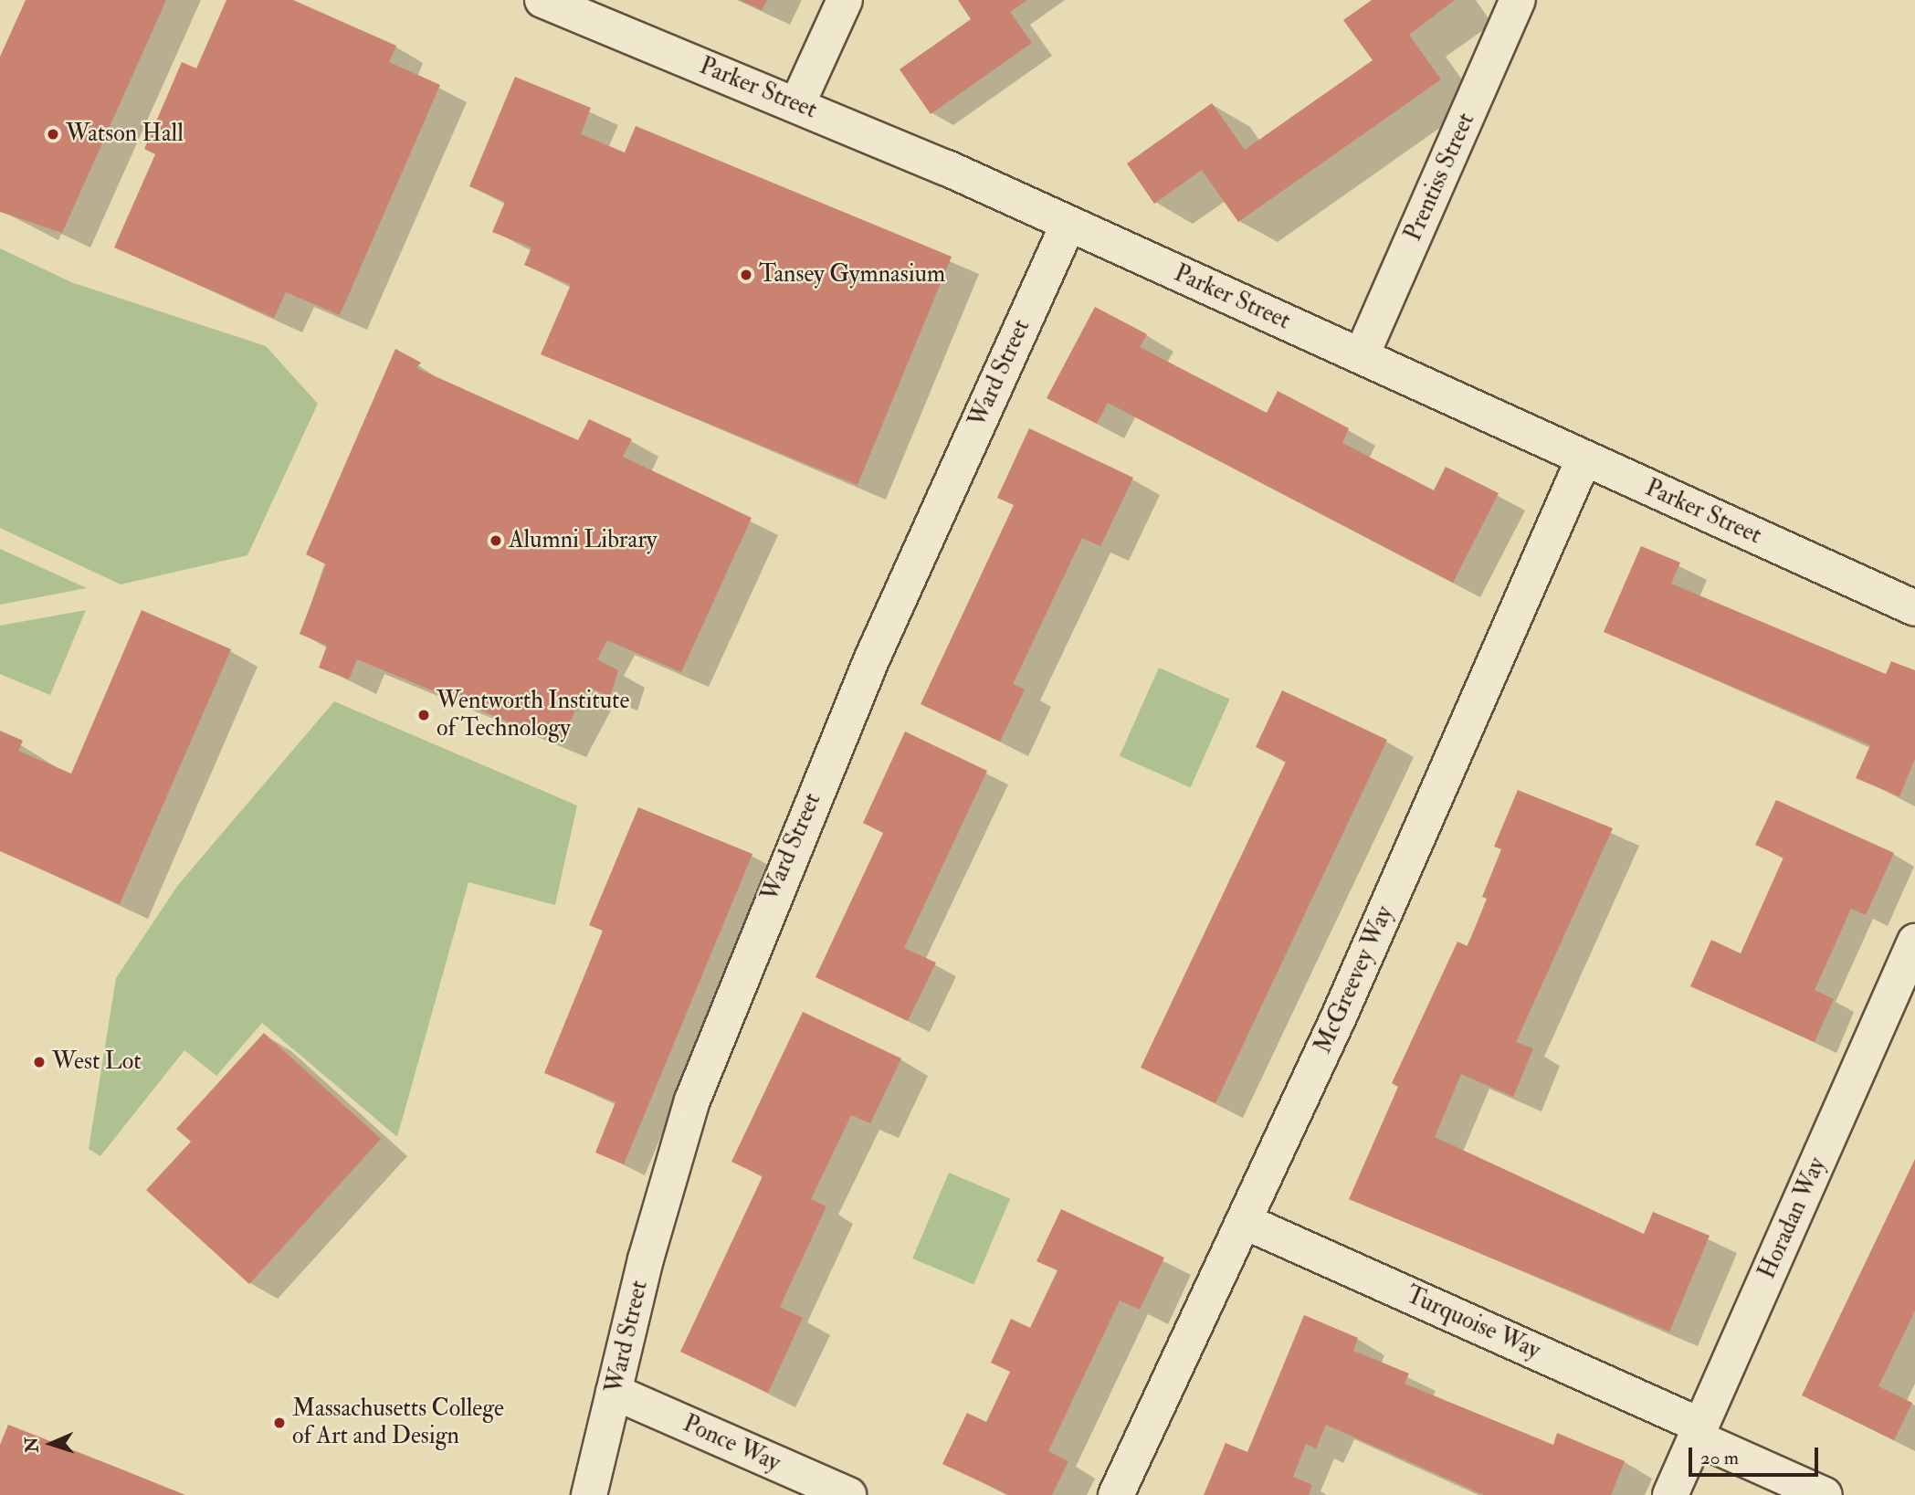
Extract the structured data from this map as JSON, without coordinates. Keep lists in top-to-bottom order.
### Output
{
  "streets": {
    "street": [
      "Parker Street",
      "Prentiss Street",
      "Ward Street",
      "McGreevey Way",
      "Horadan Way",
      "Turquoise Way",
      "Ponce Way"
    ]
  },
  "crossings": [
    ["Parker Street", "Prentiss Street"],
    ["Parker Street", "Ward Street"],
    ["Parker Street", "McGreevey Way"],
    ["Ward Street", "Ponce Way"],
    ["McGreevey Way", "Turquoise Way"],
    ["Horadan Way", "Turquoise Way"]
  ],
  "places": [
    "Watson Hall",
    "Tansey Gymnasium",
    "Alumni Library",
    "Wentworth Institute of Technology",
    "West Lot",
    "Massachusetts College of Art and Design"
  ],
  "scale_bar": "20 m",
  "north": "left"
}
